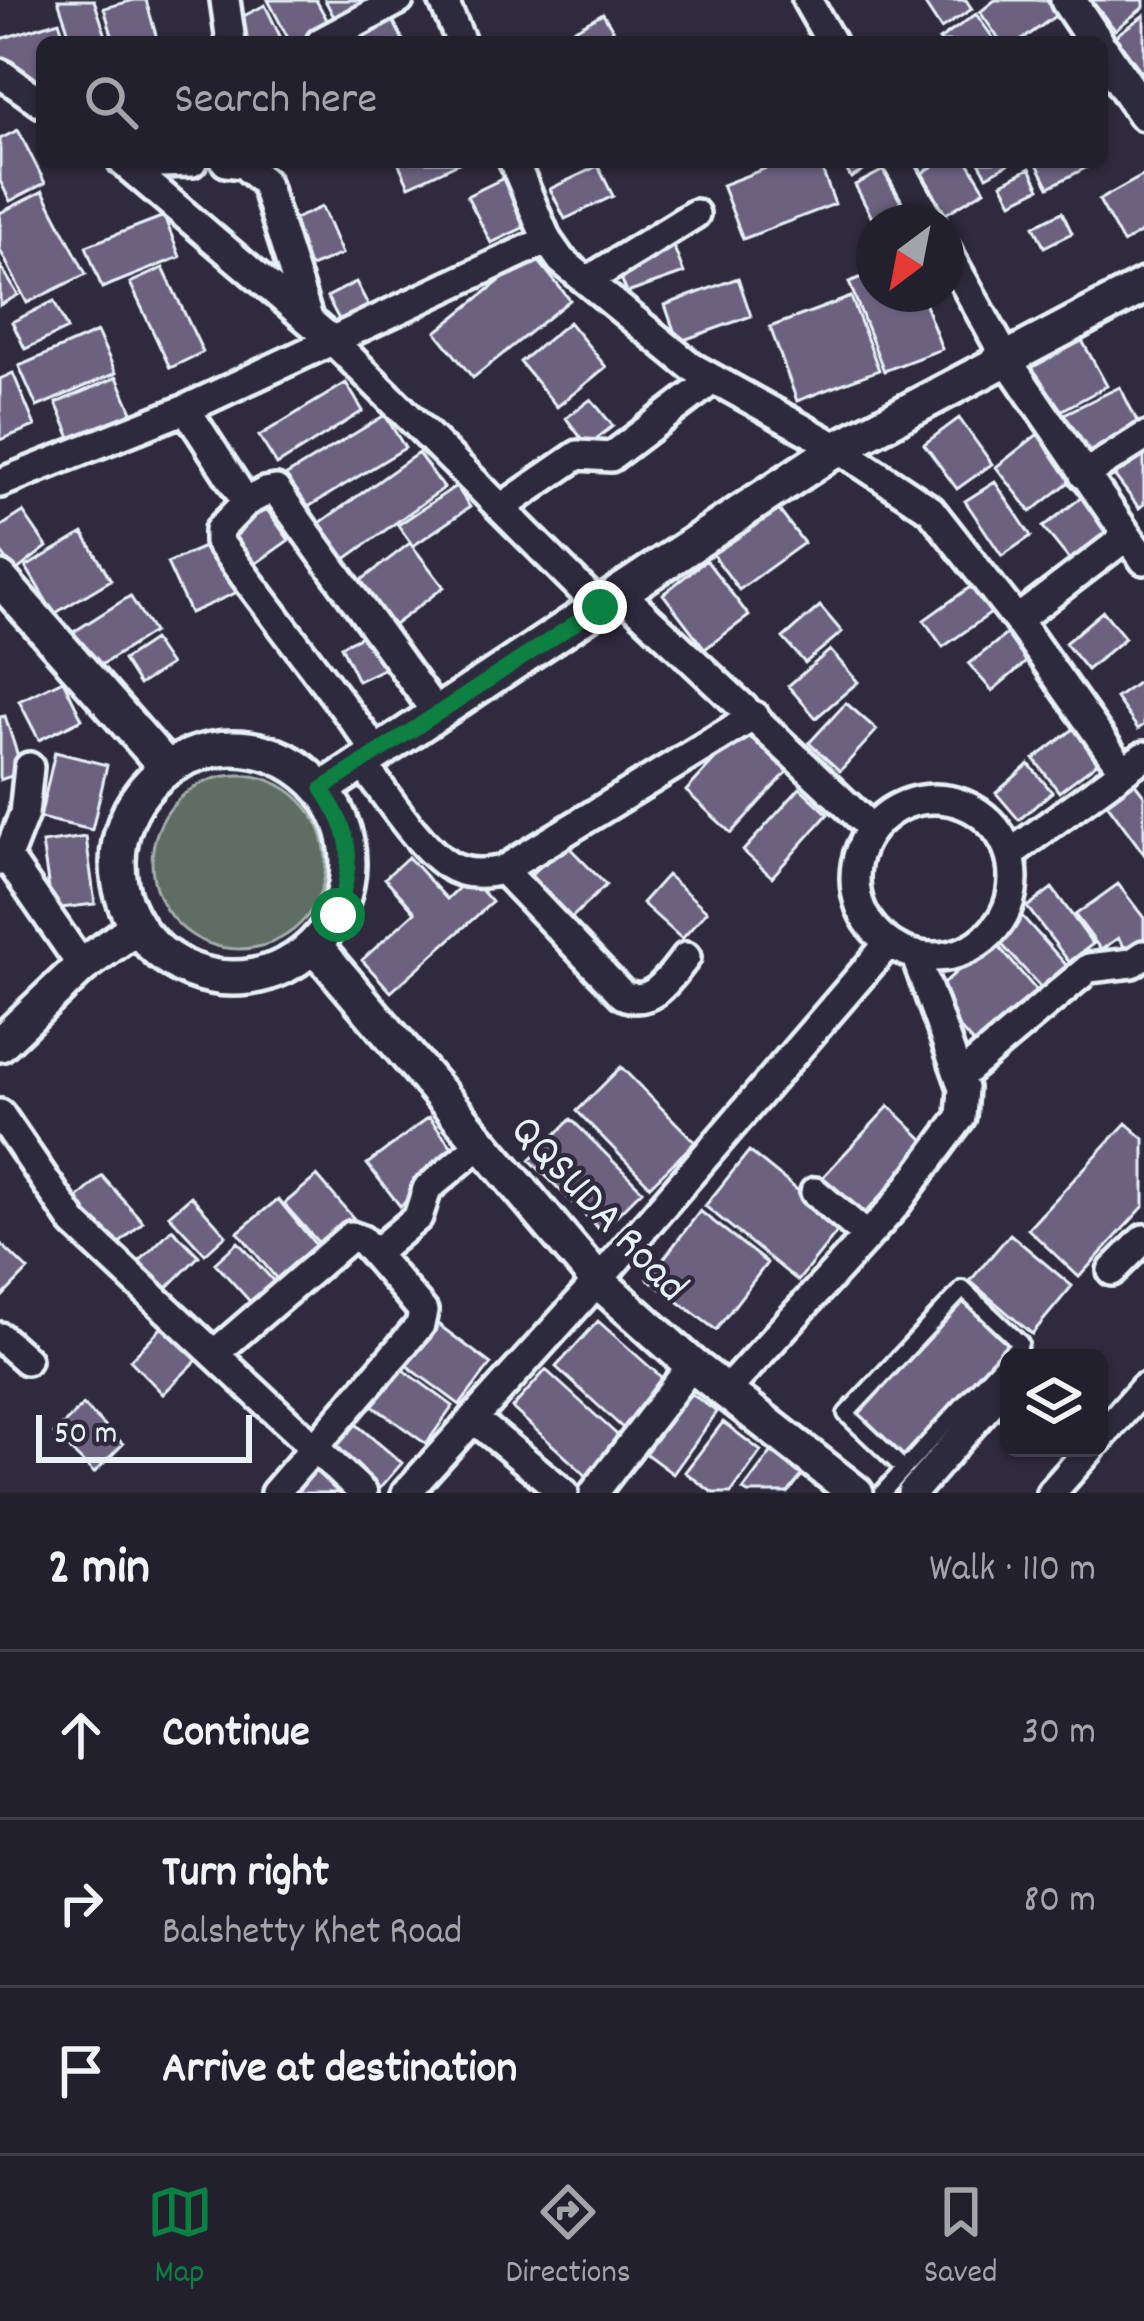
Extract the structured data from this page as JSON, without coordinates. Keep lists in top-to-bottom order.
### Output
{
  "streets": {
    "street": ["QQSUDA Road"]
  },
  "scale_bar": "50 m",
  "north": "bottom left",
  "page": {
    "search": "Search here",
    "scale": "50 m",
    "heading": ["2 min", "Walk · 110 m"],
    "list": [
      ["Continue", "30 m"],
      ["Turn right", "Balshetty Khet Road", "80 m"],
      "Arrive at destination"
    ],
    "nav": ["Map", "Directions", "Saved"]
  }
}
